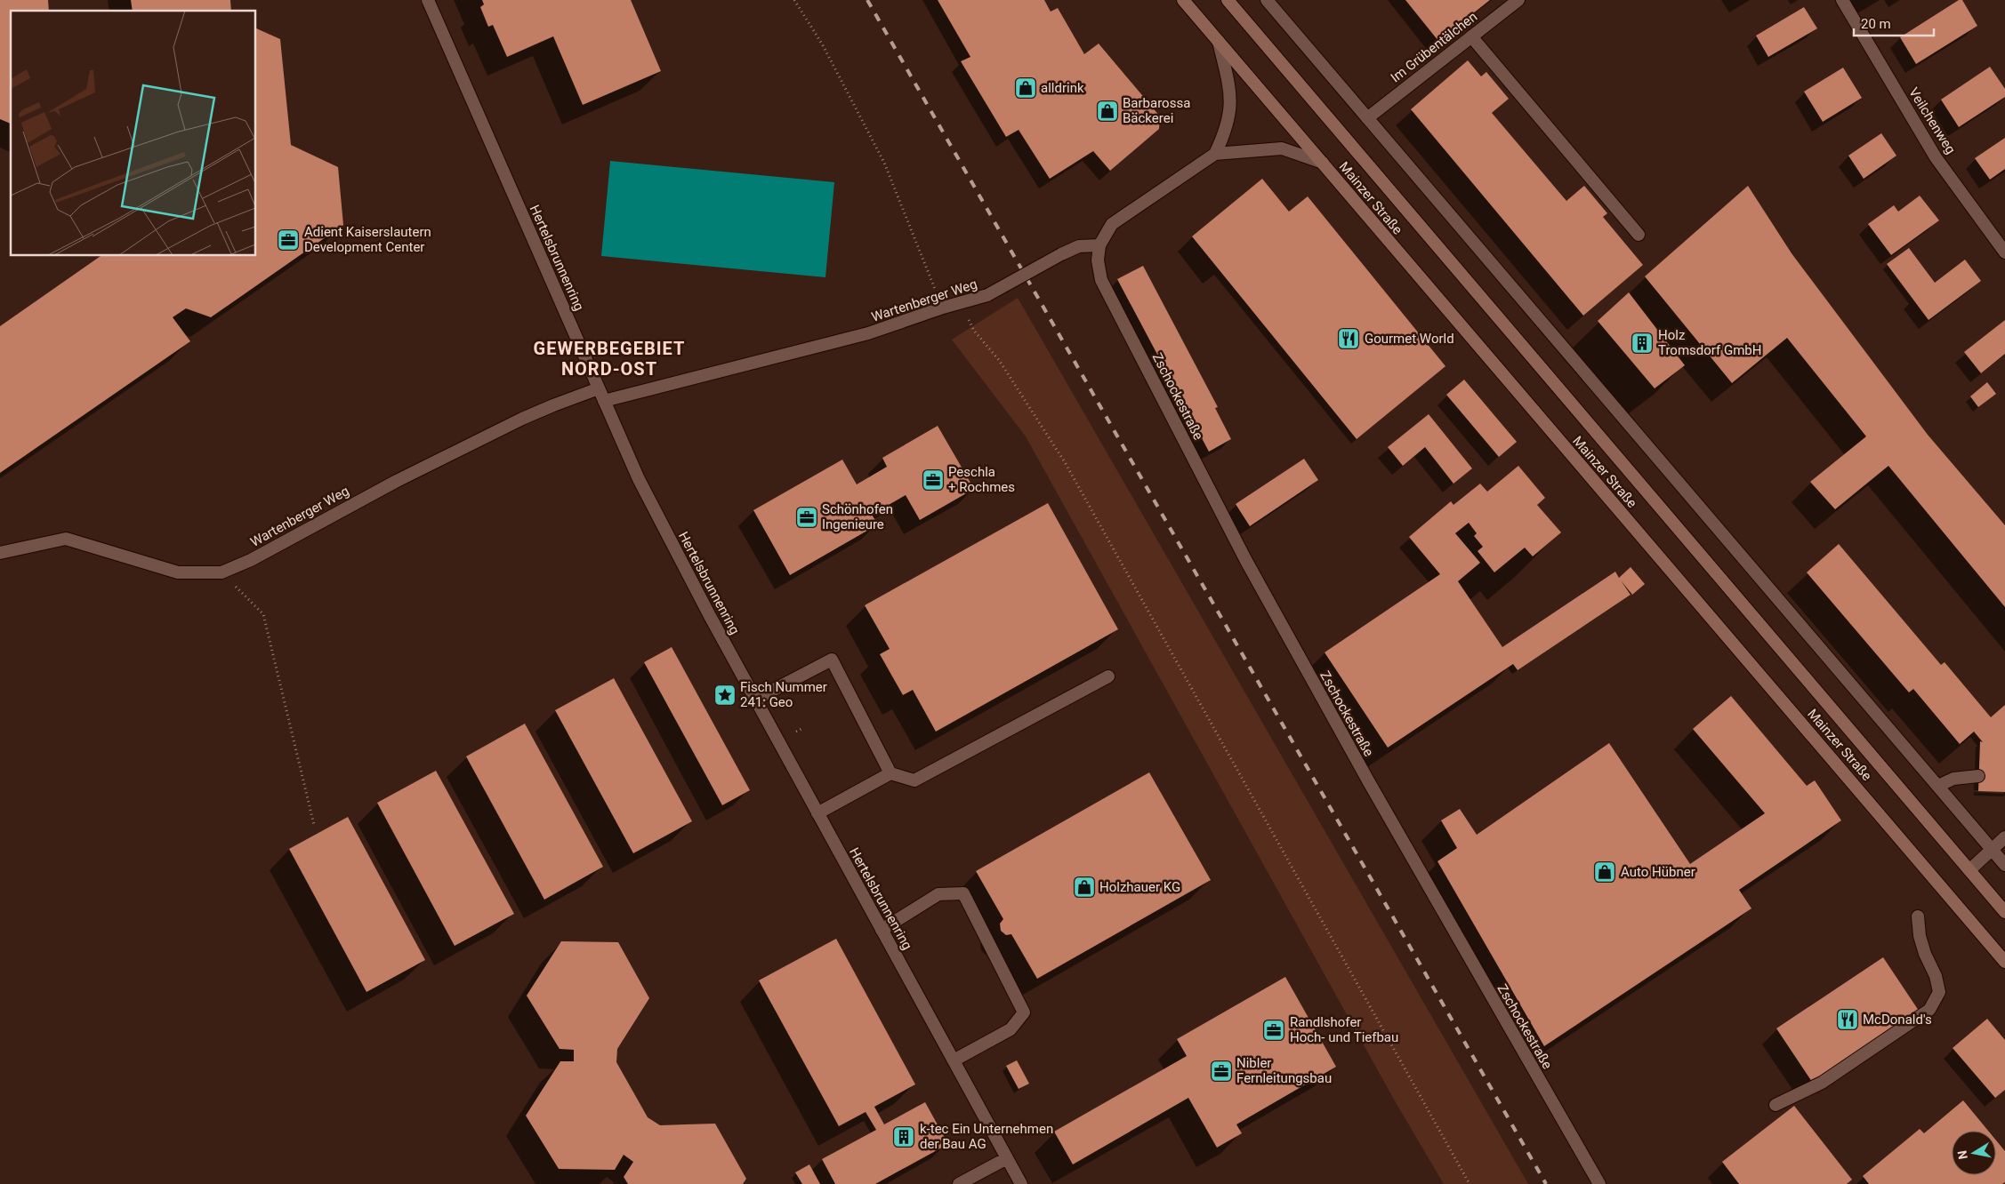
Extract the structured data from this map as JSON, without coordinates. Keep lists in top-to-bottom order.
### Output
{
  "streets": {
    "main road": ["Mainzer Straße"],
    "street": [
      "Im Grübentälchen",
      "Veilchenweg",
      "Hertelsbrunnenring",
      "Wartenberger Weg",
      "Zschockestraße"
    ]
  },
  "crossings": [
    ["Hertelsbrunnenring", "Wartenberger Weg"],
    ["Wartenberger Weg", "Zschockestraße"]
  ],
  "districts": ["GEWERBEGEBIET NORD-OST"],
  "places": {
    "shop": [
      "alldrink",
      "Barbarossa Bäckerei",
      "Auto Hübner",
      "Holzhauer KG"
    ],
    "office": [
      "Adient Kaiserslautern Development Center",
      "Peschla + Rochmes",
      "Schönhofen Ingenieure",
      "Randlshofer Hoch- und Tiefbau",
      "Nibler Fernleitungsbau"
    ],
    "restaurant": ["Gourmet World", "McDonald's"],
    "building": ["Holz Tromsdorf GmbH", "k-tec Ein Unternehmen der Bau AG"],
    "place": ["Fisch Nummer 241: Geo"]
  },
  "scale_bar": "20 m",
  "north": "left"
}
